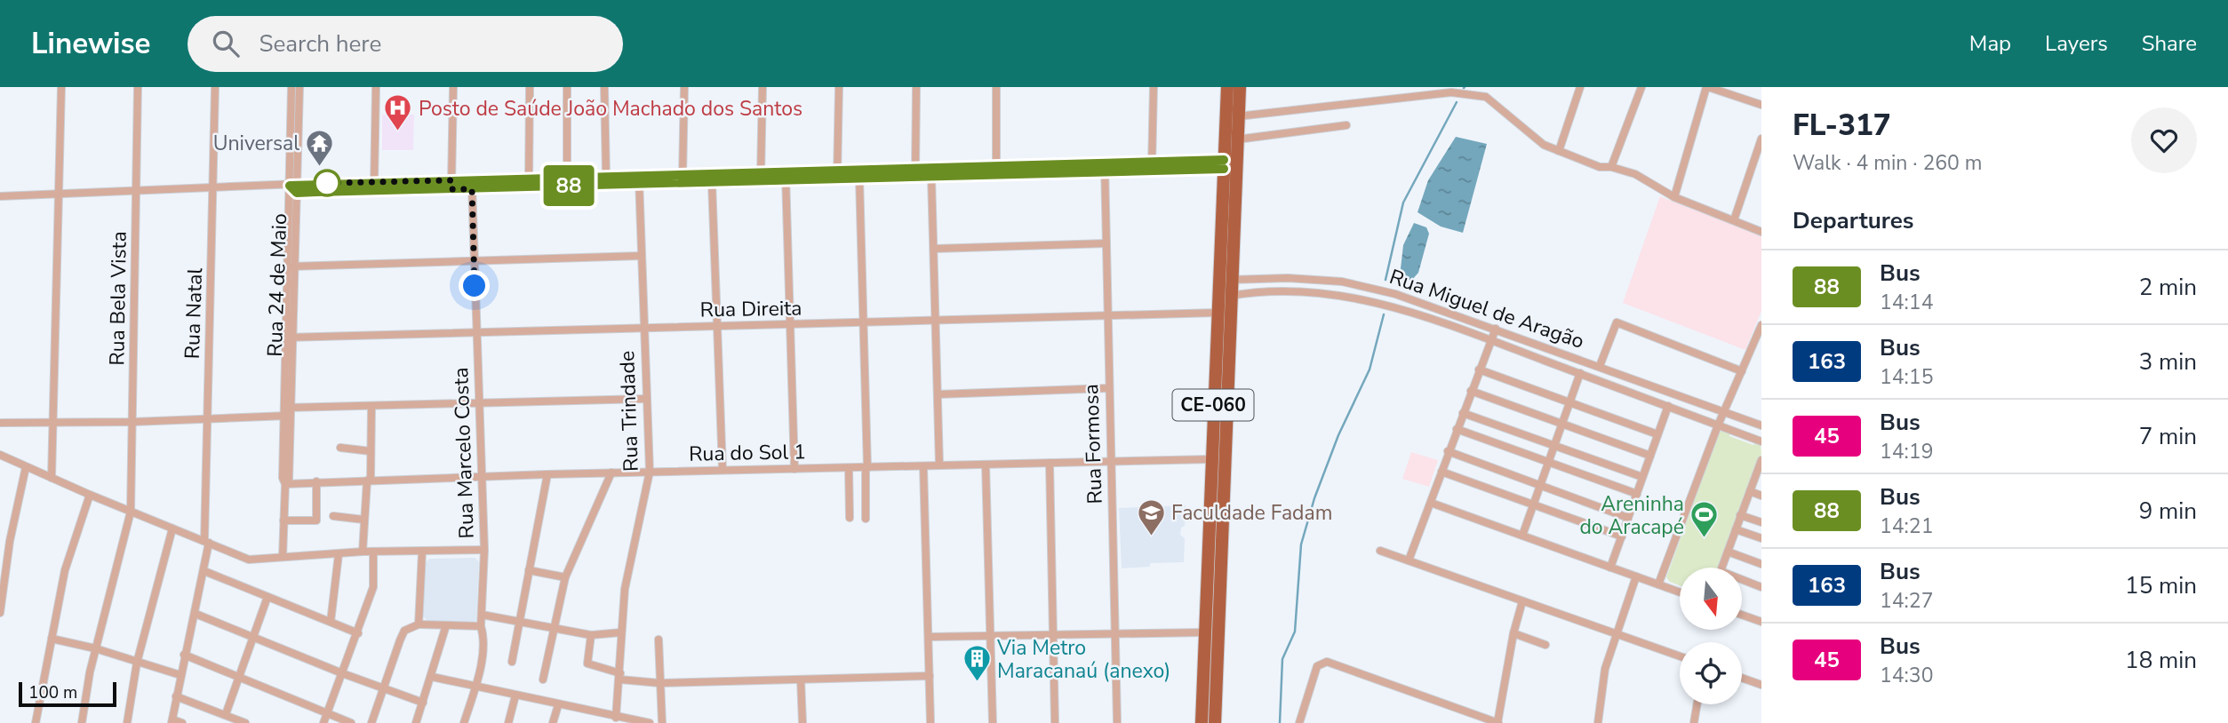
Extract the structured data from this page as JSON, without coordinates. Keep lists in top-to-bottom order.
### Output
{
  "streets": {
    "highway": ["CE-060"],
    "street": [
      "Rua 24 de Maio",
      "Rua Bela Vista",
      "Rua Direita",
      "Rua Miguel de Aragão",
      "Rua Natal",
      "Rua Trindade",
      "Rua Formosa",
      "Rua Marcelo Costa",
      "Rua do Sol 1"
    ]
  },
  "crossings": [
    ["Rua 24 de Maio", "Rua Direita"],
    ["Rua 24 de Maio", "Rua do Sol 1"],
    ["Rua Direita", "CE-060"],
    ["Rua Direita", "Rua Trindade"],
    ["Rua Direita", "Rua Formosa"],
    ["Rua Direita", "Rua Marcelo Costa"],
    ["Rua Miguel de Aragão", "CE-060"],
    ["CE-060", "Rua do Sol 1"],
    ["Rua Trindade", "Rua do Sol 1"],
    ["Rua Formosa", "Rua do Sol 1"],
    ["Rua Marcelo Costa", "Rua do Sol 1"]
  ],
  "places": {
    "hospital": ["Posto de Saúde João Machado dos Santos"],
    "temple": ["Universal"],
    "school or university": ["Faculdade Fadam"],
    "sports": ["Areninha do Aracapé"],
    "building": ["Via Metro Maracanaú (anexo)"]
  },
  "lines": ["bus line 88"],
  "scale_bar": "100 m",
  "north": "bottom",
  "page": {
    "header": "Linewise",
    "search": "Search here",
    "nav": ["Map", "Layers", "Share"],
    "on_map": "88",
    "heading": [
      ["FL-317", "Walk · 4 min · 260 m"],
      "Departures"
    ],
    "list": [
      {
        "mark": "88",
        "name": "Bus",
        "note": "14:14",
        "value": "2 min"
      },
      {
        "mark": "163",
        "name": "Bus",
        "note": "14:15",
        "value": "3 min"
      },
      {
        "mark": "45",
        "name": "Bus",
        "note": "14:19",
        "value": "7 min"
      },
      {
        "mark": "88",
        "name": "Bus",
        "note": "14:21",
        "value": "9 min"
      },
      {
        "mark": "163",
        "name": "Bus",
        "note": "14:27",
        "value": "15 min"
      },
      {
        "mark": "45",
        "name": "Bus",
        "note": "14:30",
        "value": "18 min"
      }
    ],
    "scale": "100 m"
  }
}
